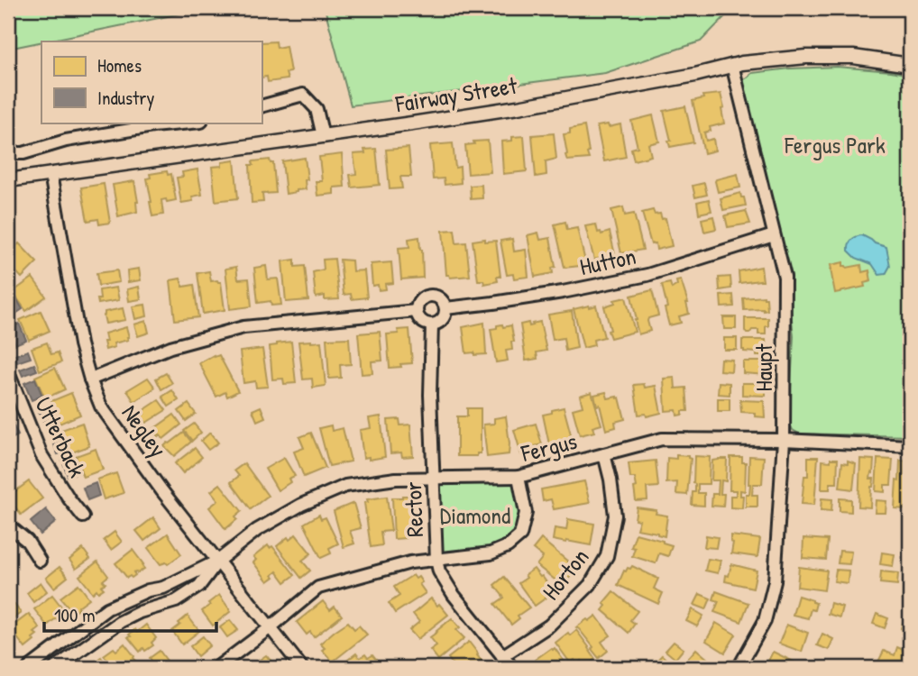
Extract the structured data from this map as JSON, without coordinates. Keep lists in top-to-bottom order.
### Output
{
  "streets": {
    "street": [
      "Fairway Street",
      "Hutton",
      "Haupt",
      "Negley",
      "Utterback",
      "Fergus",
      "Rector",
      "Horton"
    ]
  },
  "crossings": [
    ["Fairway Street", "Haupt"],
    ["Fairway Street", "Negley"],
    ["Hutton", "Haupt"],
    ["Hutton", "Rector"],
    ["Haupt", "Fergus"],
    ["Negley", "Fergus"],
    ["Fergus", "Rector"],
    ["Fergus", "Horton"],
    ["Rector", "Horton"]
  ],
  "parks": ["Fergus Park", "Diamond"],
  "legend": ["Homes", "Industry"],
  "scale_bar": "100 m"
}
